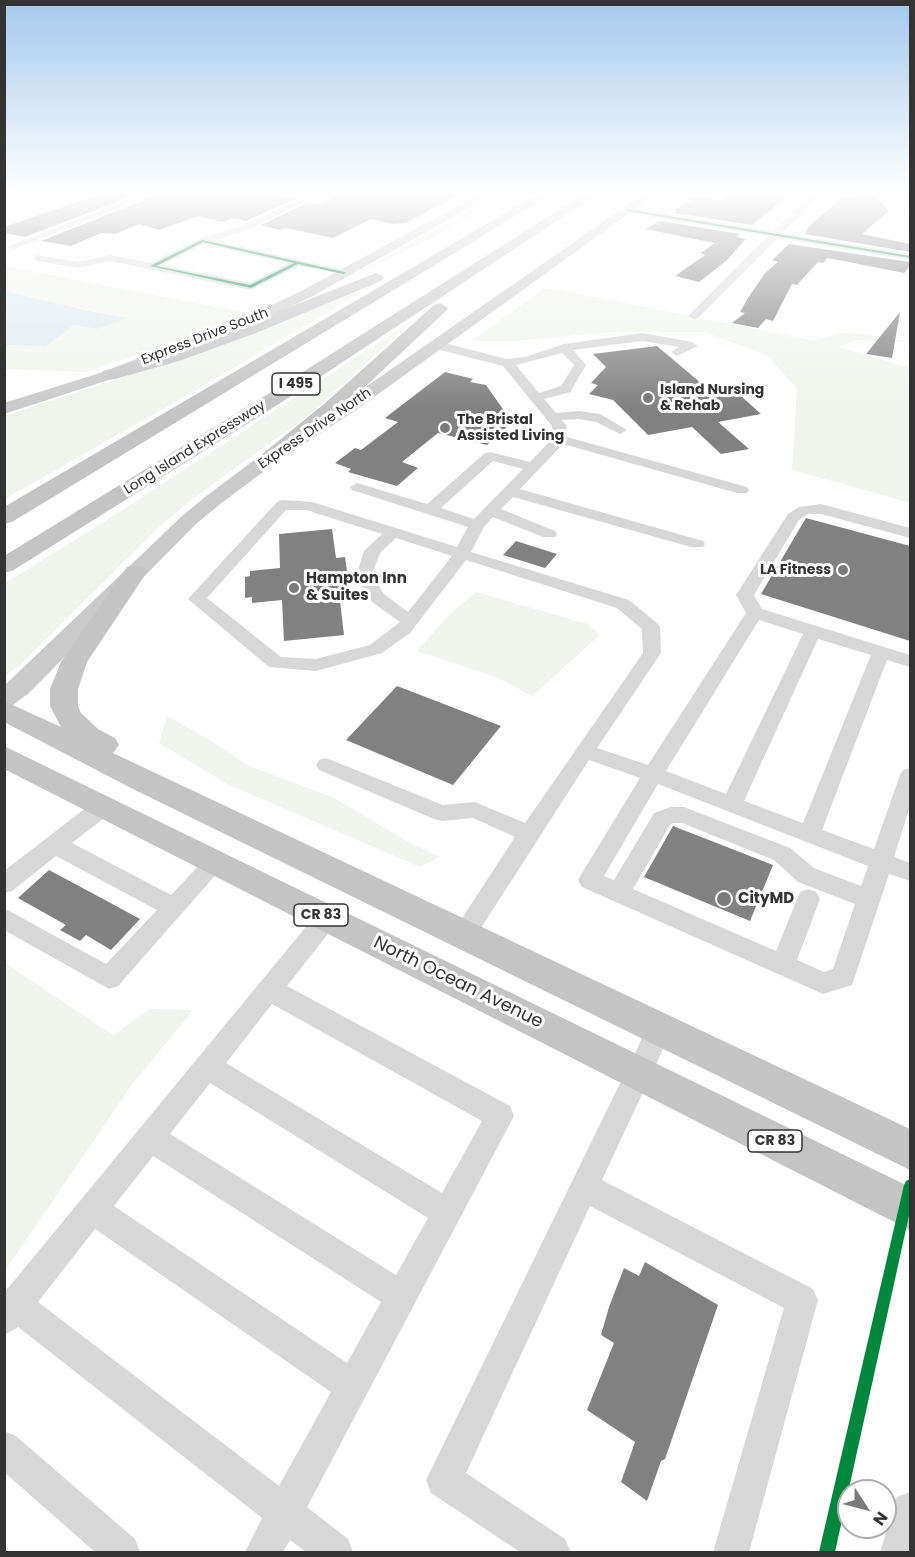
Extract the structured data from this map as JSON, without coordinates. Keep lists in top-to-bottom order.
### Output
{
  "streets": {
    "highway": [
      "I 495",
      "Long Island Expressway",
      "CR 83",
      "North Ocean Avenue"
    ],
    "main road": ["Express Drive South", "Express Drive North"]
  },
  "places": [
    "Island Nursing & Rehab",
    "The Bristal Assisted Living",
    "LA Fitness",
    "Hampton Inn & Suites",
    "CityMD"
  ],
  "north": "bottom right"
}
